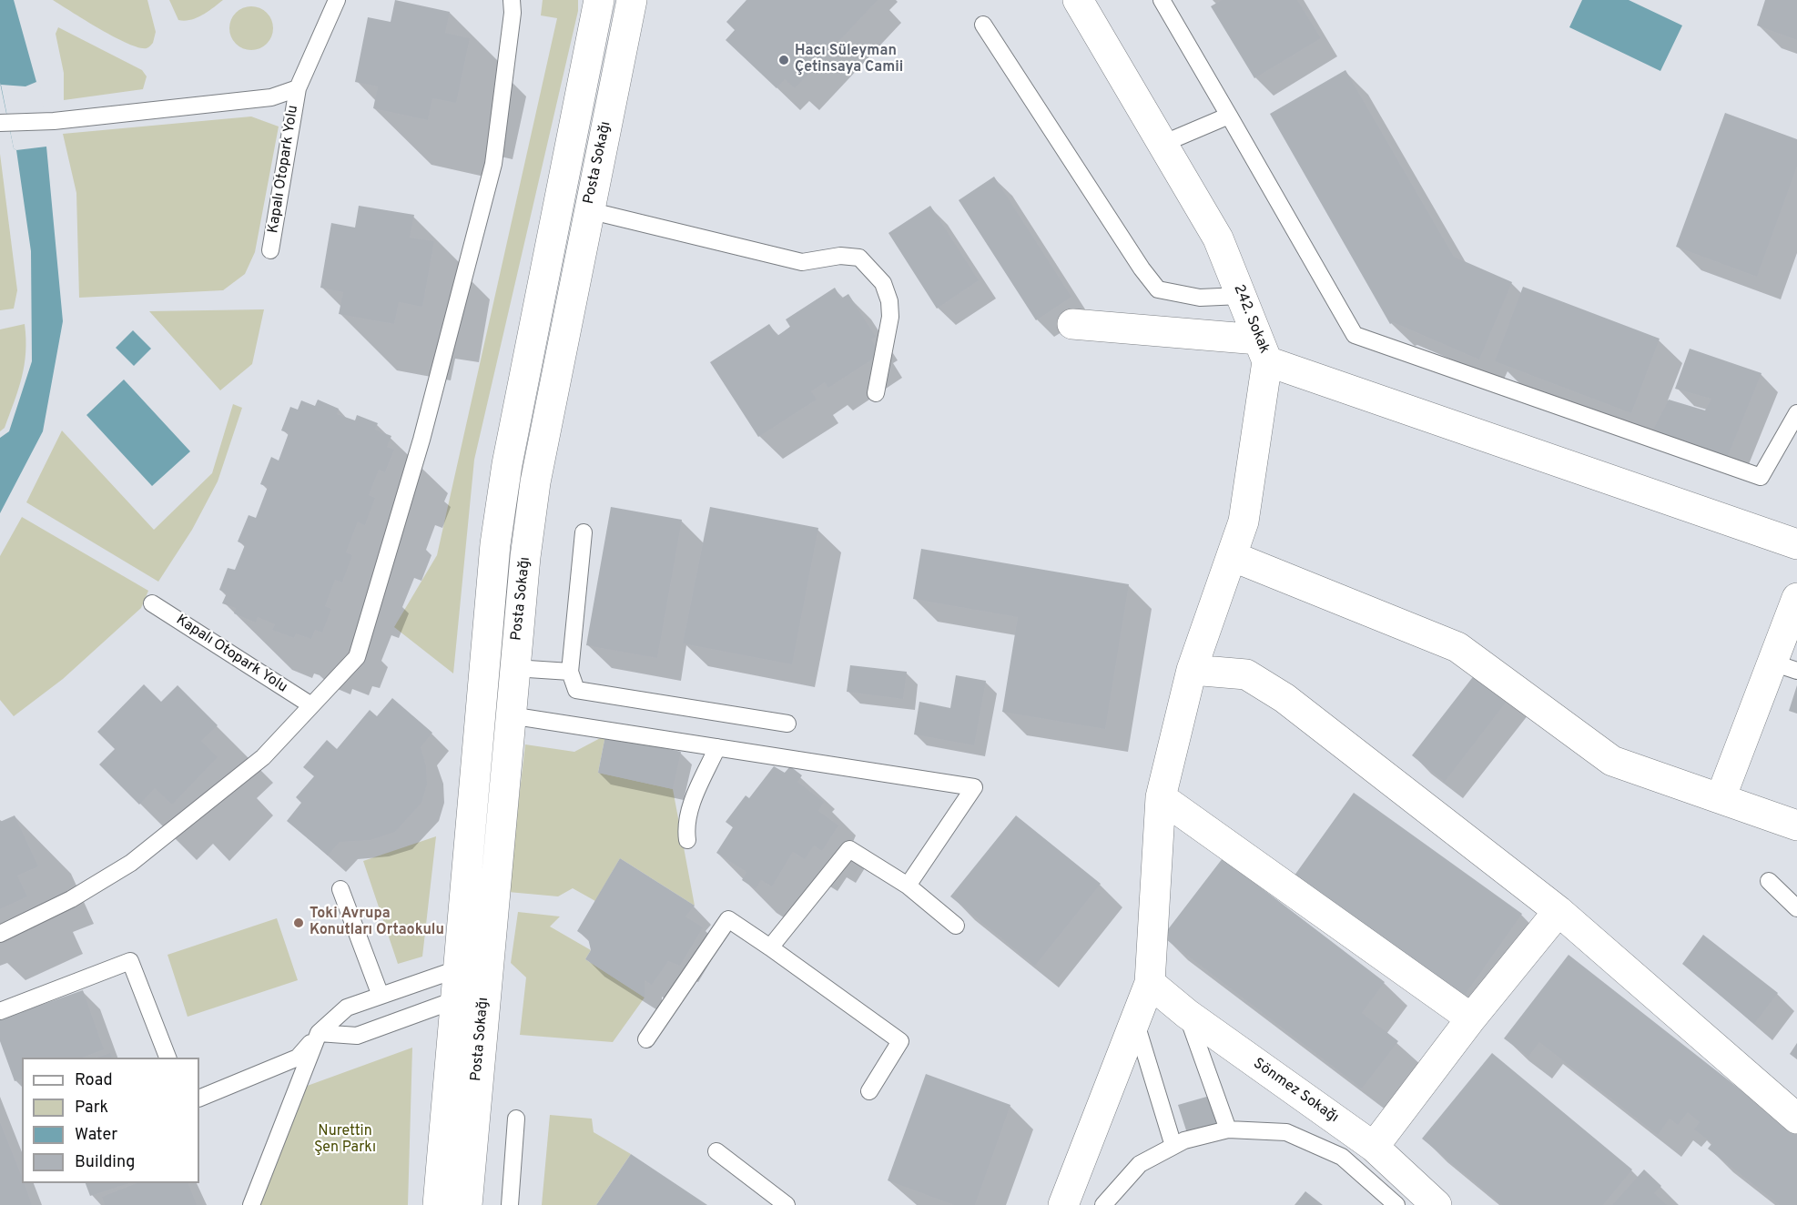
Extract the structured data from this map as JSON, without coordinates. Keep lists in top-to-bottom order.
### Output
{
  "streets": {
    "street": ["Posta Sokağı", "242. Sokak", "Sönmez Sokağı"],
    "lane": ["Kapalı Otopark Yolu"]
  },
  "crossings": [
    ["242. Sokak", "Sönmez Sokağı"]
  ],
  "parks": ["Nurettin Şen Parkı"],
  "places": ["Hacı Süleyman Çetinsaya Camii", "Toki Avrupa Konutları Ortaokulu"],
  "legend": [
    "Road",
    "Park",
    "Water",
    "Building"
  ]
}
